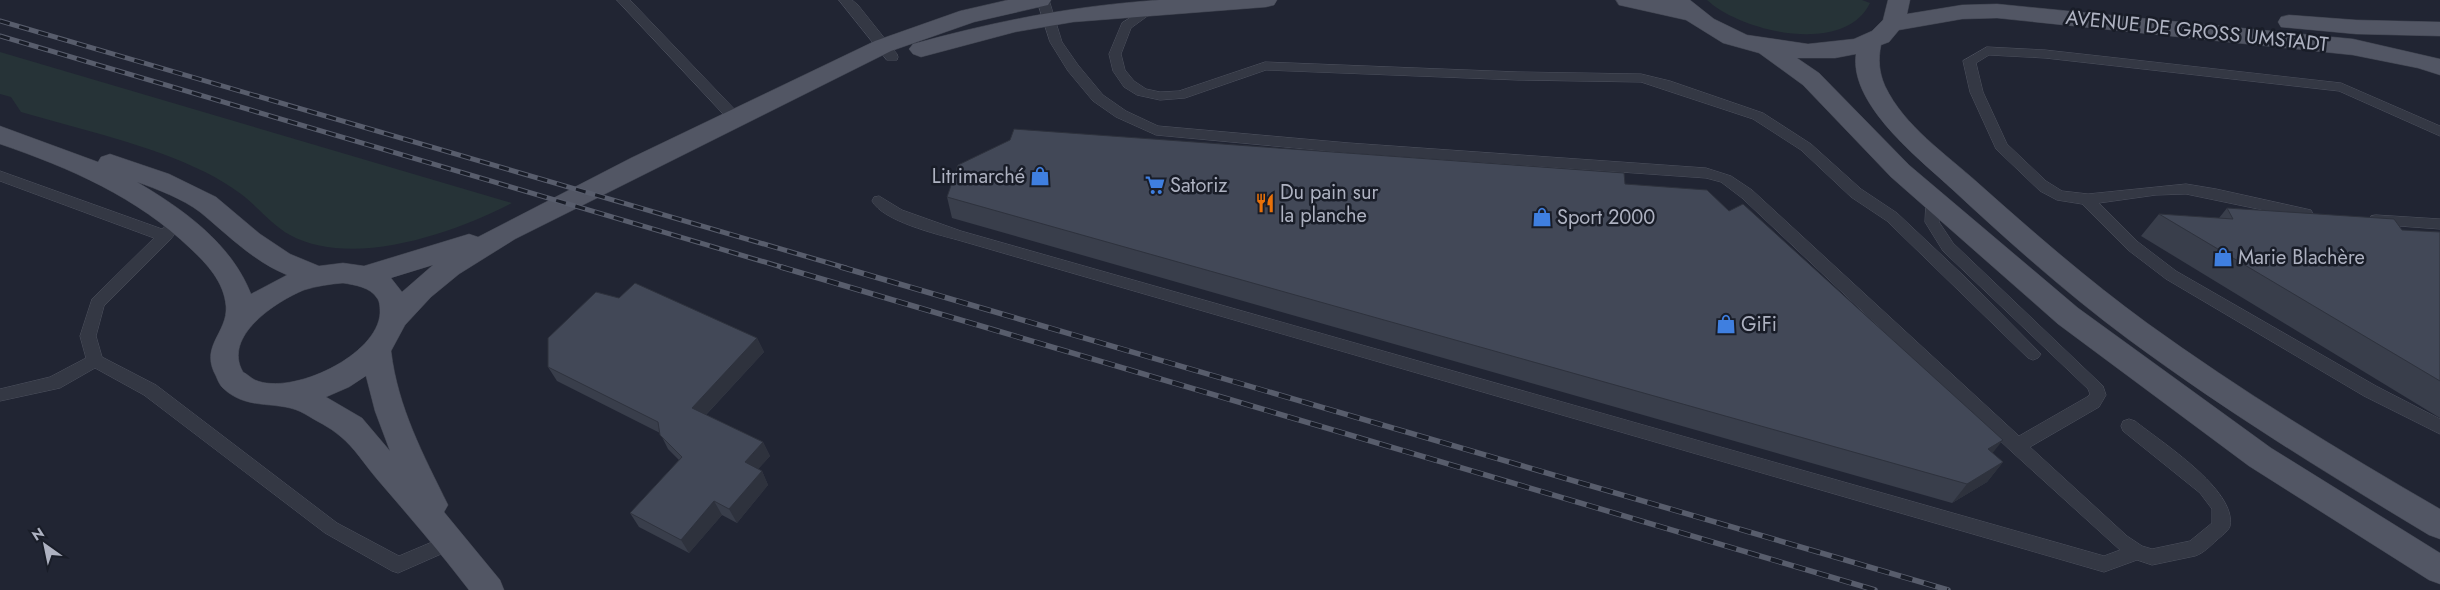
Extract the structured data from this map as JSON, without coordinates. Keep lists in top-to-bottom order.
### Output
{
  "streets": {
    "main road": ["AVENUE DE GROSS UMSTADT"]
  },
  "places": {
    "shop": [
      "Litrimarché",
      "Sport 2000",
      "Marie Blachère",
      "GiFi"
    ],
    "supermarket": ["Satoriz"],
    "restaurant": ["Du pain sur la planche"]
  },
  "north": "top left"
}
